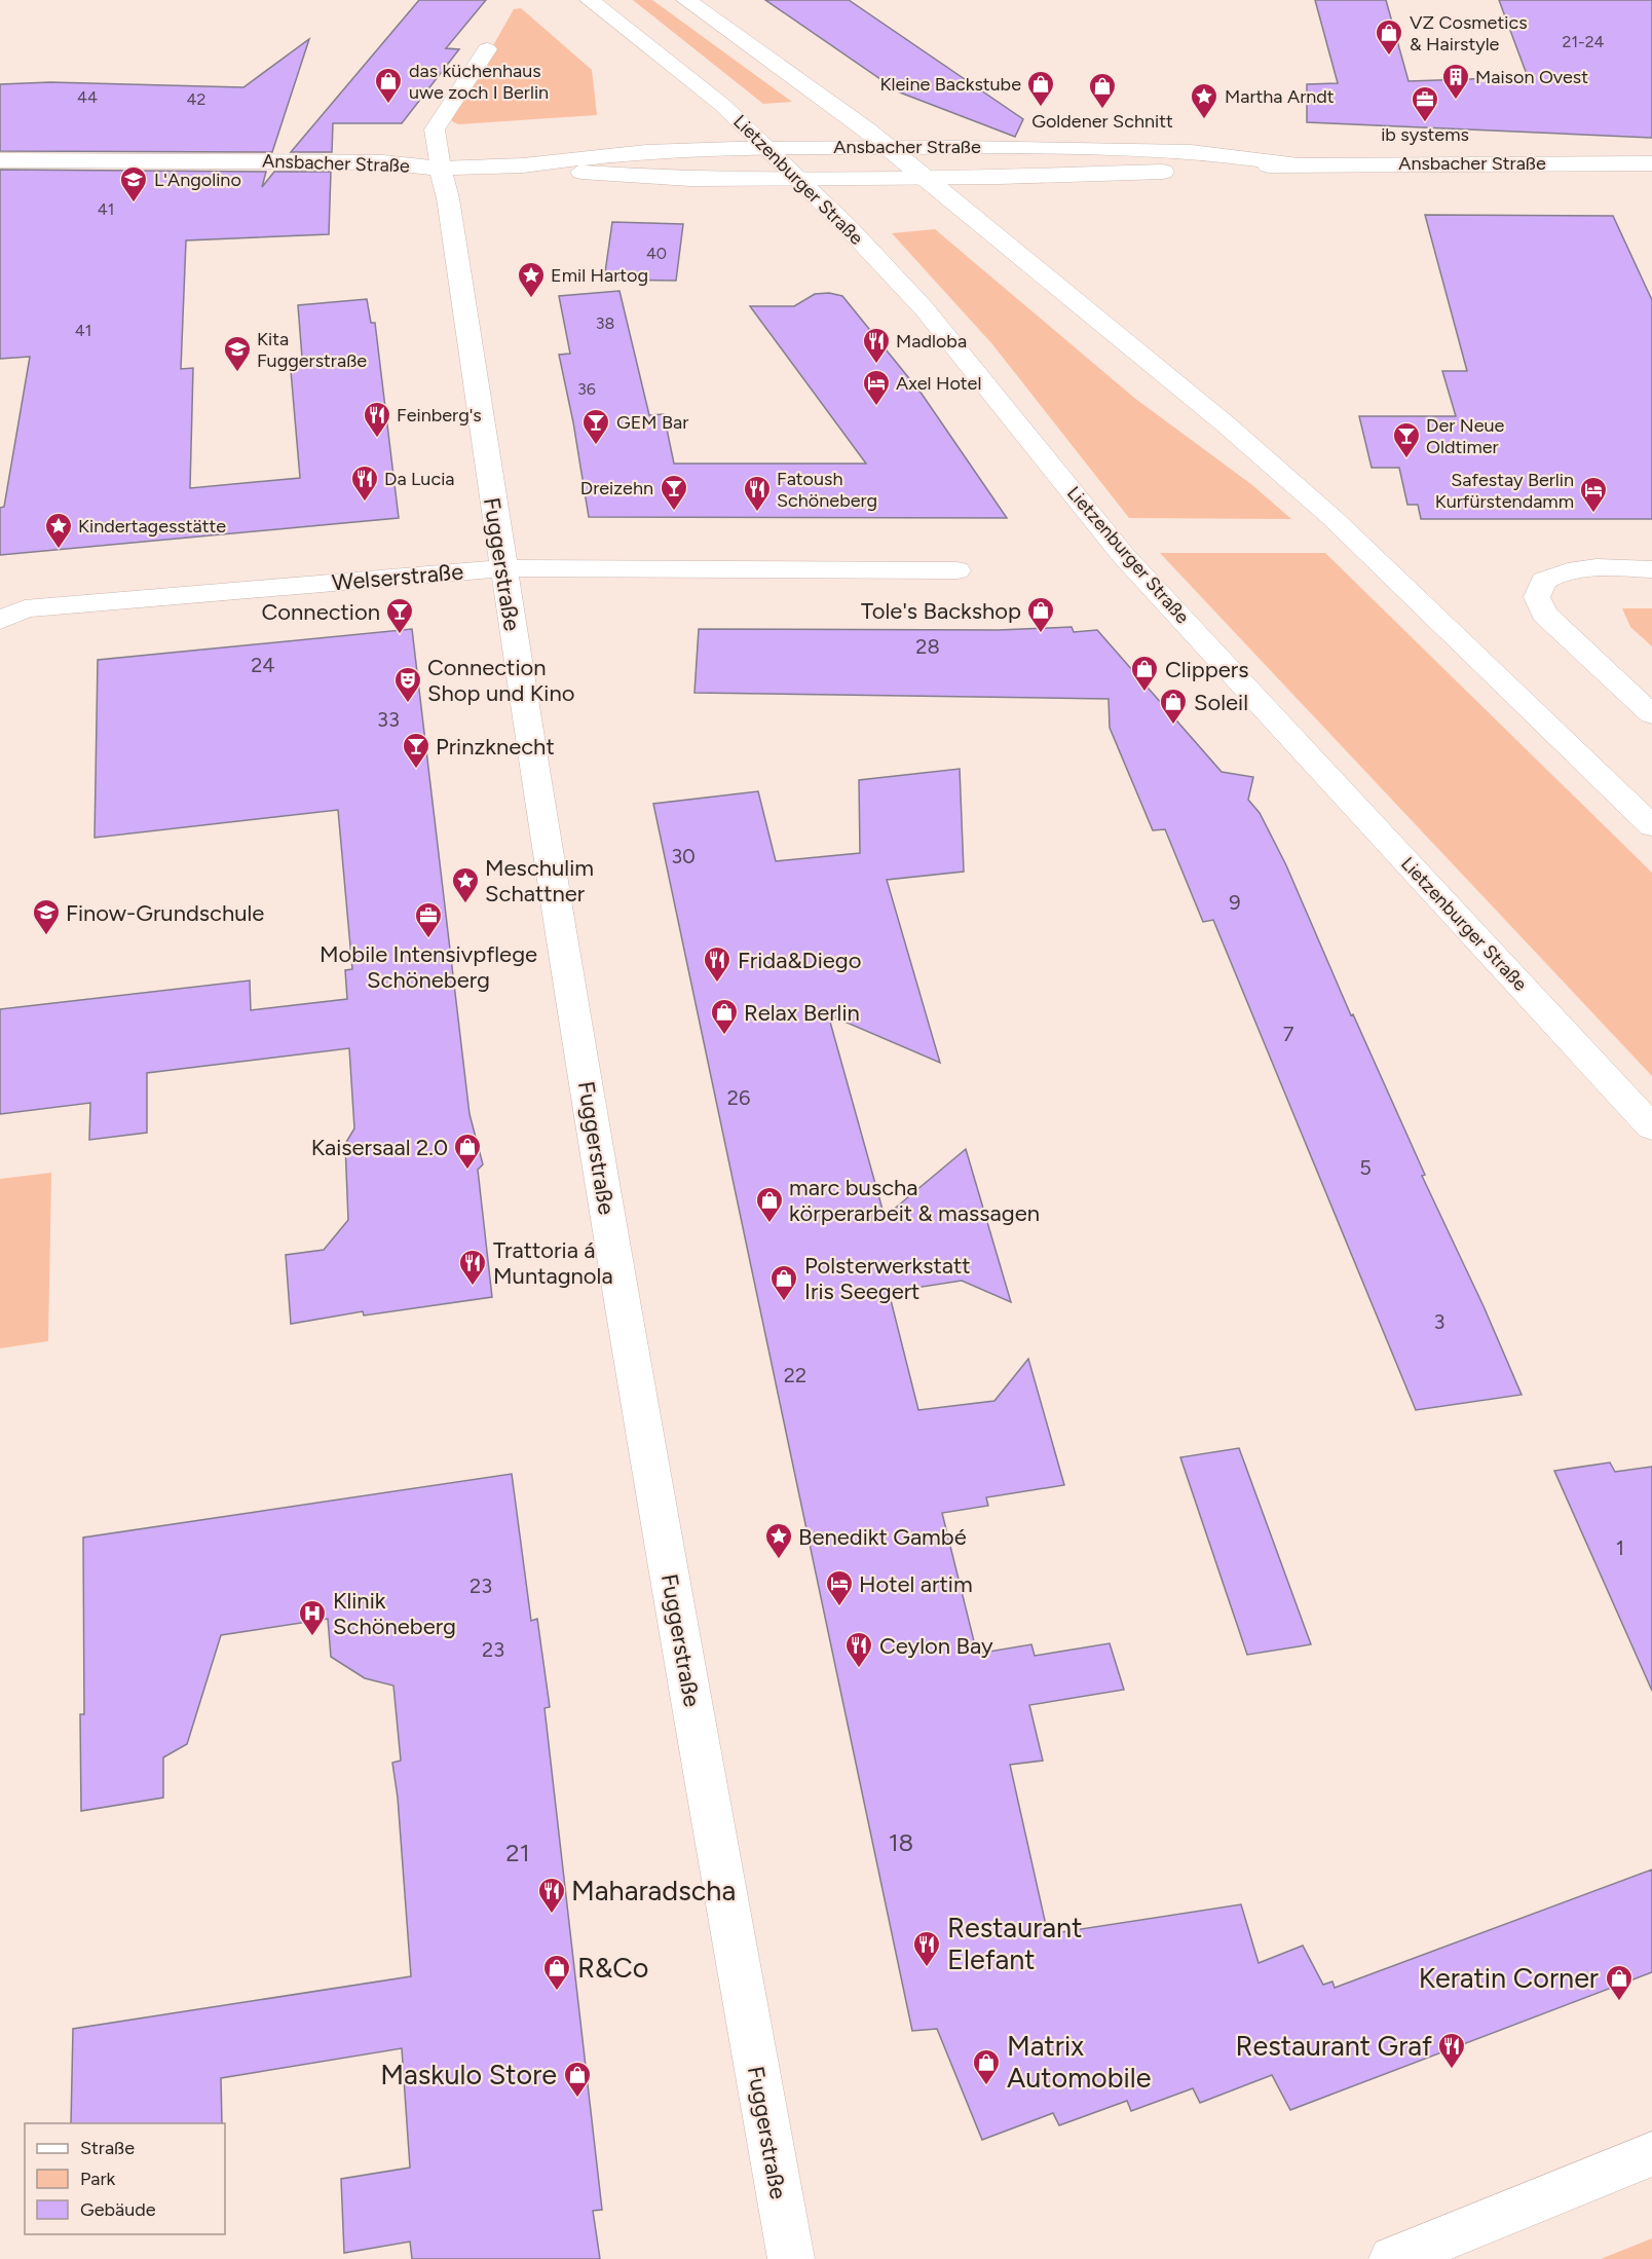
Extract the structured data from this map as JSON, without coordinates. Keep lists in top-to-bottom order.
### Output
{
  "streets": {
    "street": [
      "Ansbacher Straße",
      "Lietzenburger Straße",
      "Fuggerstraße",
      "Welserstraße"
    ]
  },
  "crossings": [
    ["Ansbacher Straße", "Lietzenburger Straße"],
    ["Ansbacher Straße", "Fuggerstraße"],
    ["Fuggerstraße", "Welserstraße"]
  ],
  "places": {
    "shop": [
      "VZ Cosmetics & Hairstyle",
      "das küchenhaus uwe zoch I Berlin",
      "Kleine Backstube",
      "Goldener Schnitt",
      "Tole's Backshop",
      "Clippers",
      "Soleil",
      "Relax Berlin",
      "Kaisersaal 2.0",
      "marc buscha körperarbeit & massagen",
      "Polsterwerkstatt Iris Seegert",
      "R&Co",
      "Keratin Corner",
      "Matrix Automobile",
      "Maskulo Store"
    ],
    "building": ["Maison Ovest"],
    "place": [
      "Martha Arndt",
      "Emil Hartog",
      "Kindertagesstätte",
      "Meschulim Schattner",
      "Benedikt Gambé"
    ],
    "office": ["ib systems", "Mobile Intensivpflege Schöneberg"],
    "school or university": ["L'Angolino", "Kita Fuggerstraße", "Finow-Grundschule"],
    "restaurant": [
      "Madloba",
      "Feinberg's",
      "Da Lucia",
      "Fatoush Schöneberg",
      "Frida&Diego",
      "Trattoria á Muntagnola",
      "Ceylon Bay",
      "Maharadscha",
      "Restaurant Elefant",
      "Restaurant Graf"
    ],
    "hotel": ["Axel Hotel", "Safestay Berlin Kurfürstendamm", "Hotel artim"],
    "bar": [
      "GEM Bar",
      "Der Neue Oldtimer",
      "Dreizehn",
      "Connection",
      "Prinzknecht"
    ],
    "theatre": ["Connection Shop und Kino"],
    "hospital": ["Klinik Schöneberg"]
  },
  "house_numbers": [
    "21-24",
    "44",
    "42",
    "41",
    "40",
    "38",
    "41",
    "36",
    "28",
    "24",
    "33",
    "30",
    "9",
    "7",
    "26",
    "5",
    "3",
    "22",
    "1",
    "23",
    "23",
    "18",
    "21"
  ],
  "legend": ["Straße", "Park", "Gebäude"]
}
